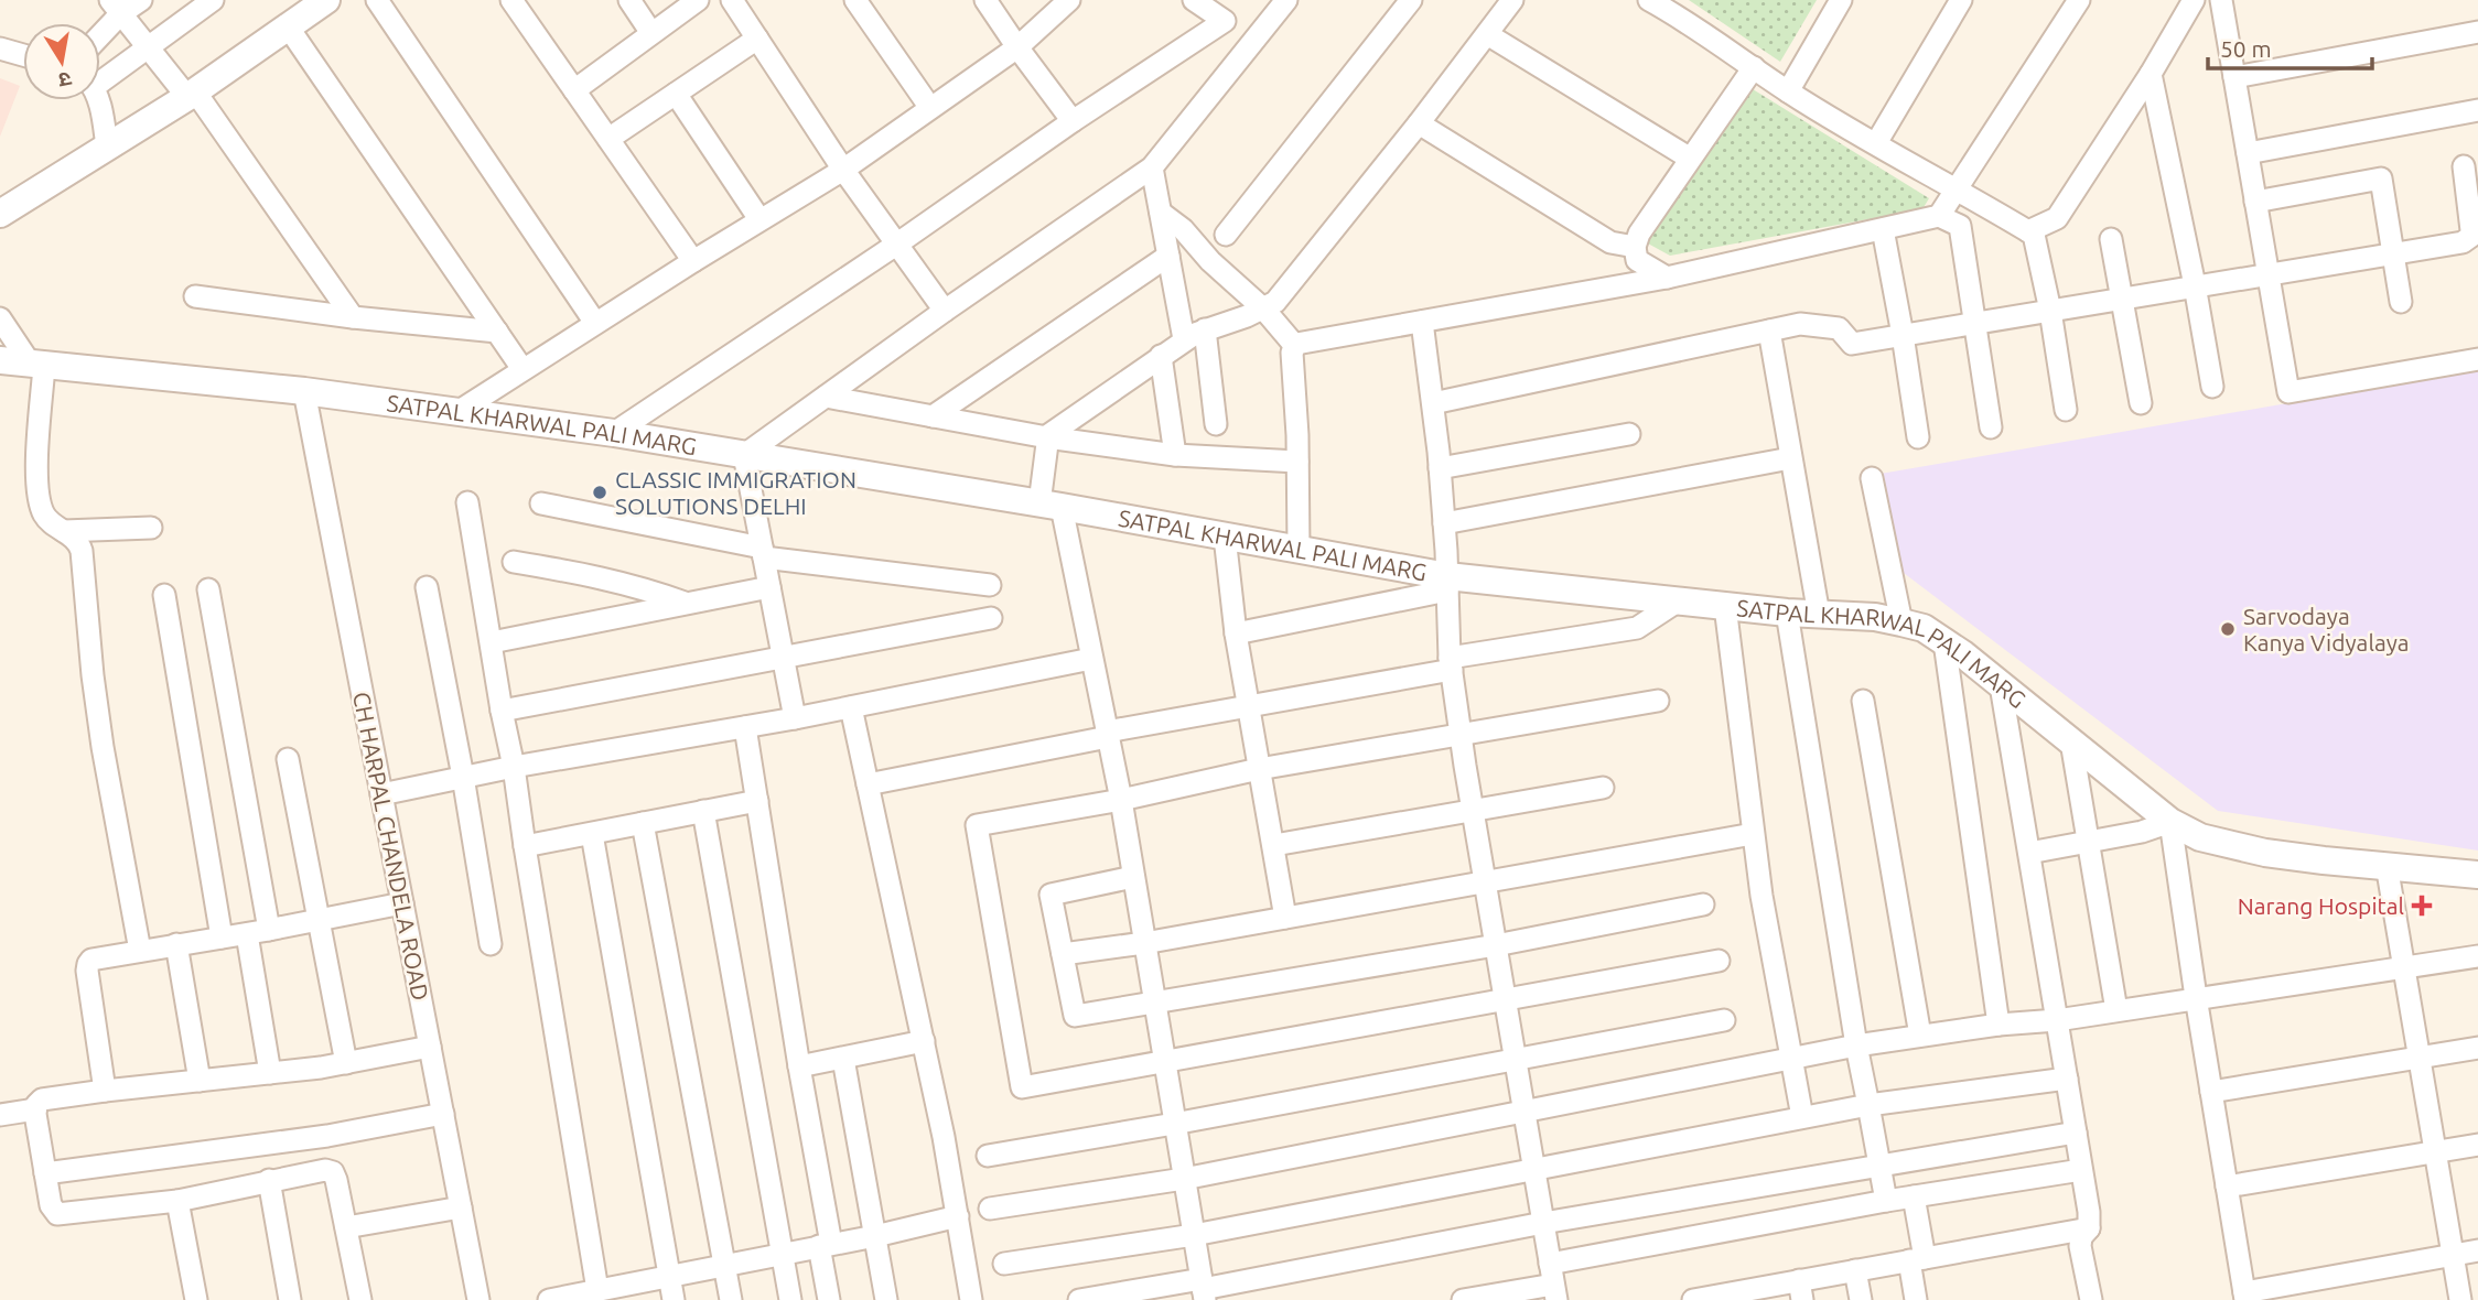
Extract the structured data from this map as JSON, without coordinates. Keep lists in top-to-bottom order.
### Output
{
  "streets": {
    "street": ["SATPAL KHARWAL PALI MARG", "CH HARPAL CHANDELA ROAD"]
  },
  "crossings": [
    ["SATPAL KHARWAL PALI MARG", "CH HARPAL CHANDELA ROAD"]
  ],
  "places": {
    "other": ["CLASSIC IMMIGRATION SOLUTIONS DELHI", "Sarvodaya Kanya Vidyalaya"],
    "health": ["Narang Hospital"]
  },
  "scale_bar": "50 m",
  "north": "bottom"
}
